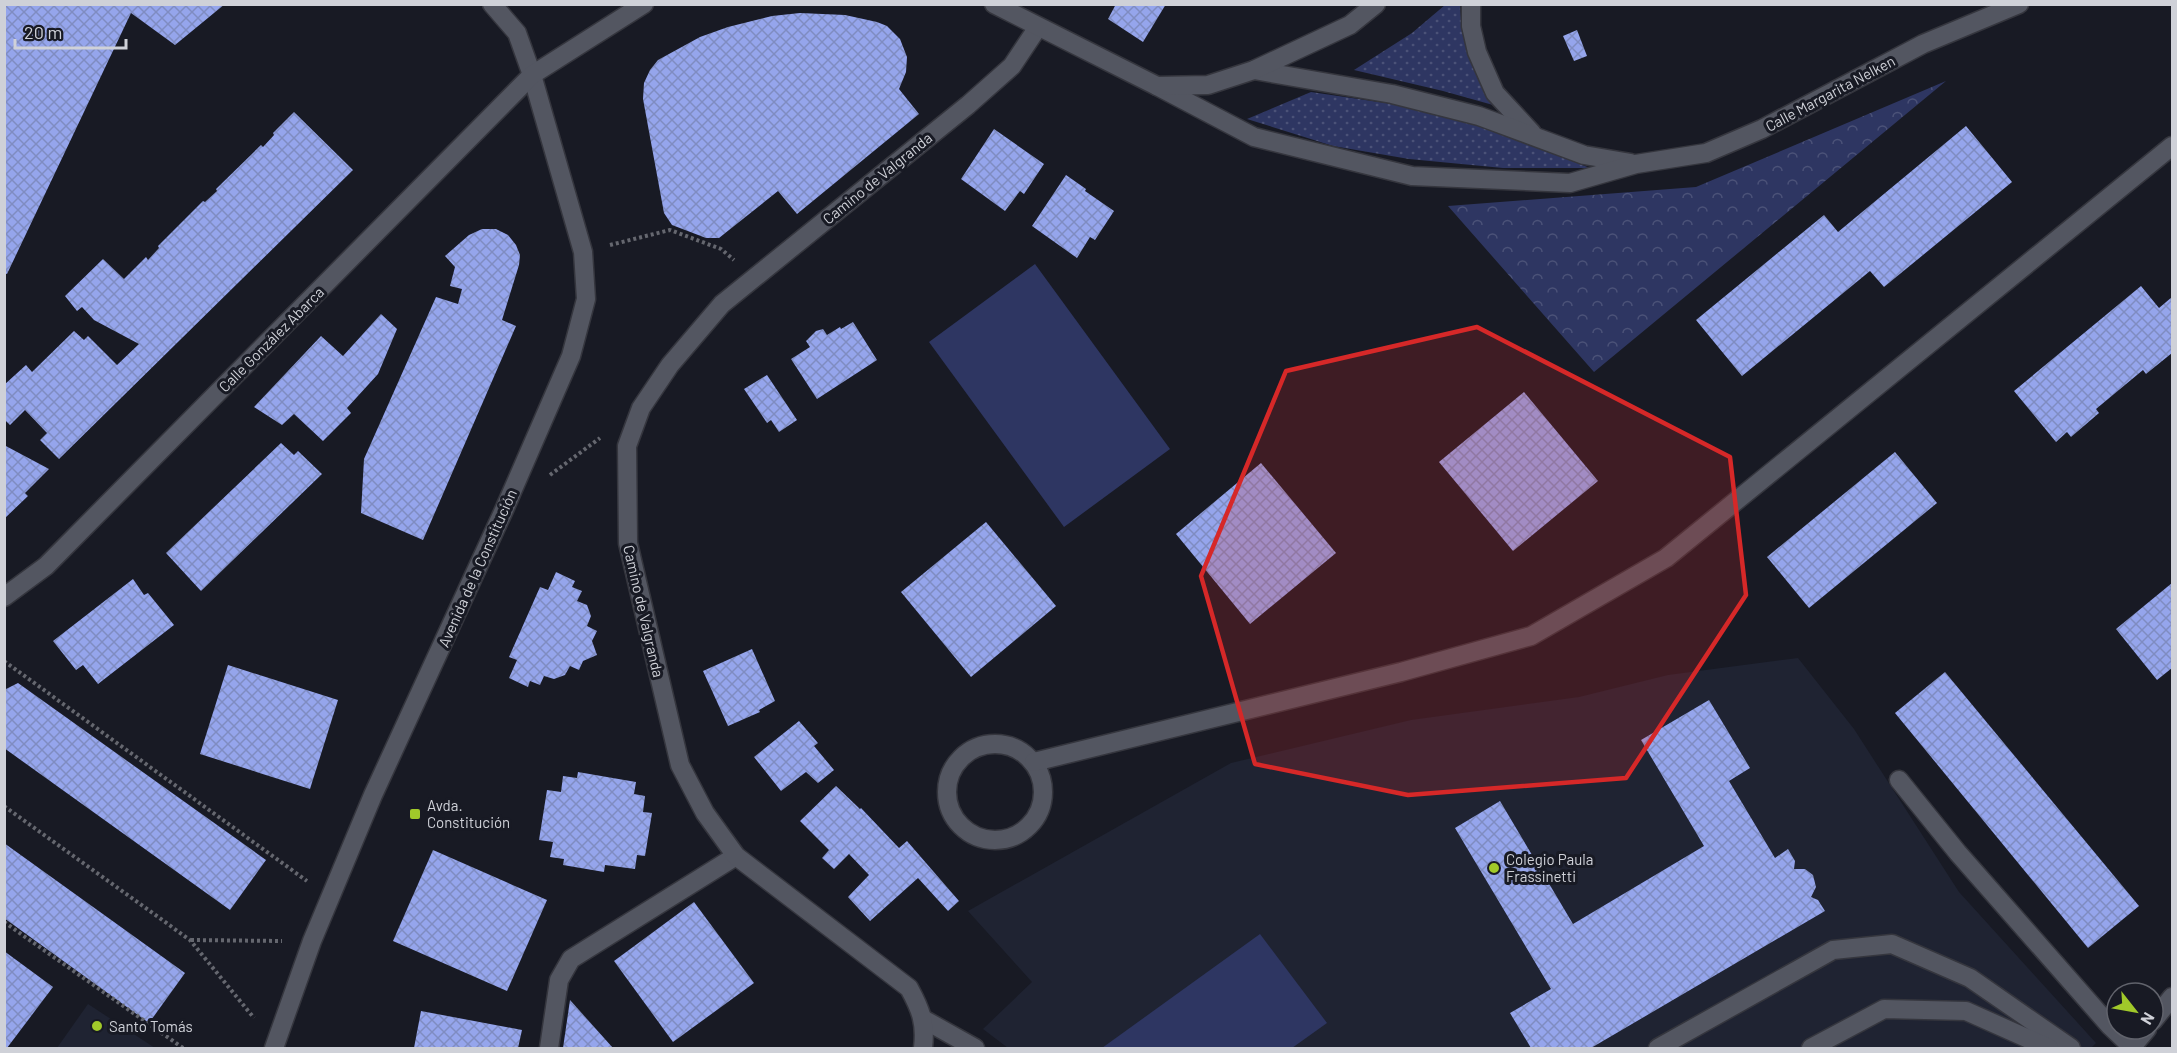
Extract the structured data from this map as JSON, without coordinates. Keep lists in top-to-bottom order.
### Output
{
  "streets": {
    "street": [
      "Calle Margarita Nelken",
      "Camino de Valgranda",
      "Calle González Abarca",
      "Avenida de la Constitución"
    ]
  },
  "crossings": [
    ["Calle González Abarca", "Avenida de la Constitución"]
  ],
  "places": {
    "transit": ["Avda. Constitución"],
    "other": ["Colegio Paula Frassinetti", "Santo Tomás"]
  },
  "scale_bar": "20 m",
  "north": "bottom right"
}
